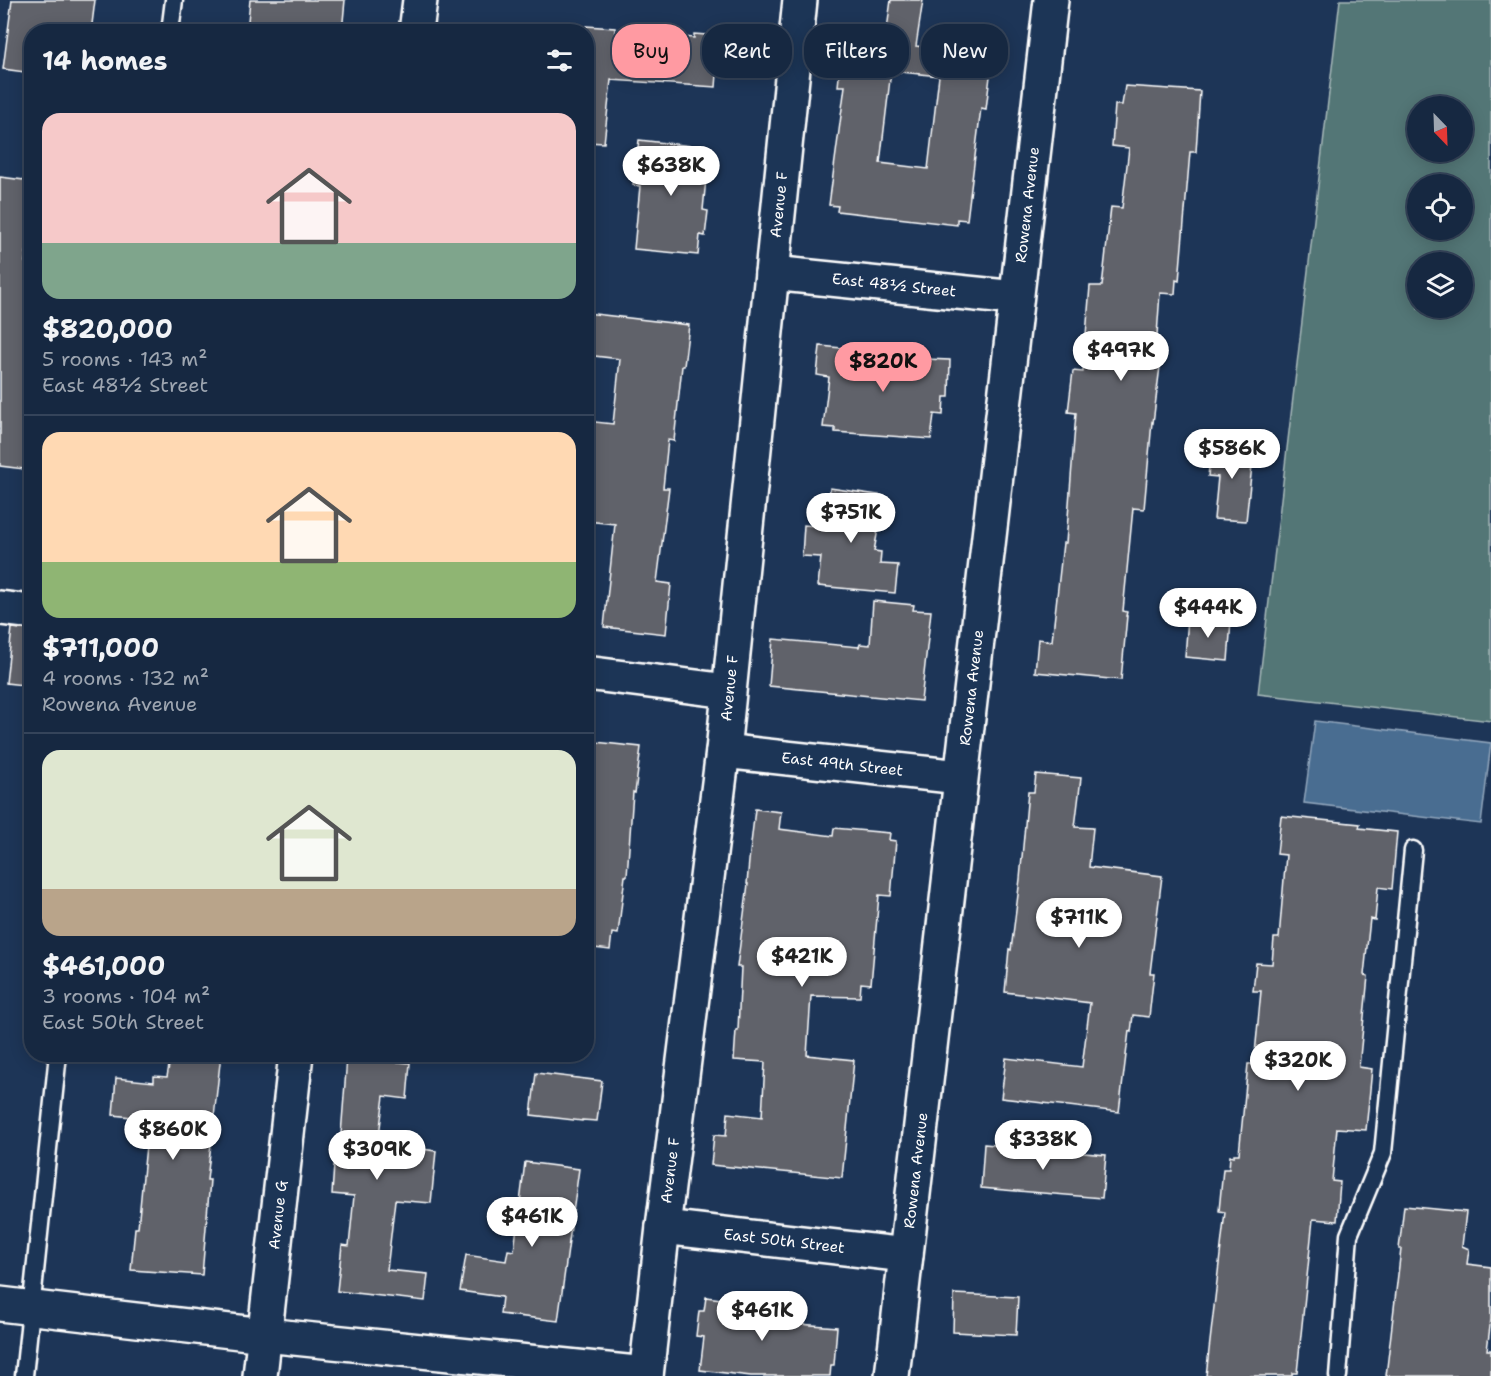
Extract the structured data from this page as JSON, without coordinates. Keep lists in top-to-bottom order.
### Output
{
  "streets": {
    "street": [
      "Avenue F",
      "Rowena Avenue",
      "East 48½ Street",
      "East 49th Street",
      "Avenue G",
      "East 50th Street"
    ]
  },
  "crossings": [
    ["Avenue F", "East 48½ Street"],
    ["Avenue F", "East 49th Street"],
    ["Avenue F", "East 50th Street"],
    ["Rowena Avenue", "East 48½ Street"],
    ["Rowena Avenue", "East 49th Street"],
    ["Rowena Avenue", "East 50th Street"]
  ],
  "north": "bottom right",
  "page": {
    "chip": [
      "Buy",
      "Rent",
      "Filters",
      "New"
    ],
    "heading": "14 homes",
    "list": [
      {
        "name": "$820,000",
        "note": "5 rooms · 143 m² · East 48½ Street"
      },
      {
        "name": "$711,000",
        "note": "4 rooms · 132 m² · Rowena Avenue"
      },
      {
        "name": "$461,000",
        "note": "3 rooms · 104 m² · East 50th Street"
      }
    ],
    "price": [
      "$638K",
      "$497K",
      "$820K",
      "$586K",
      "$751K",
      "$444K",
      "$711K",
      "$421K",
      "$320K",
      "$860K",
      "$338K",
      "$309K",
      "$461K",
      "$461K"
    ]
  }
}
